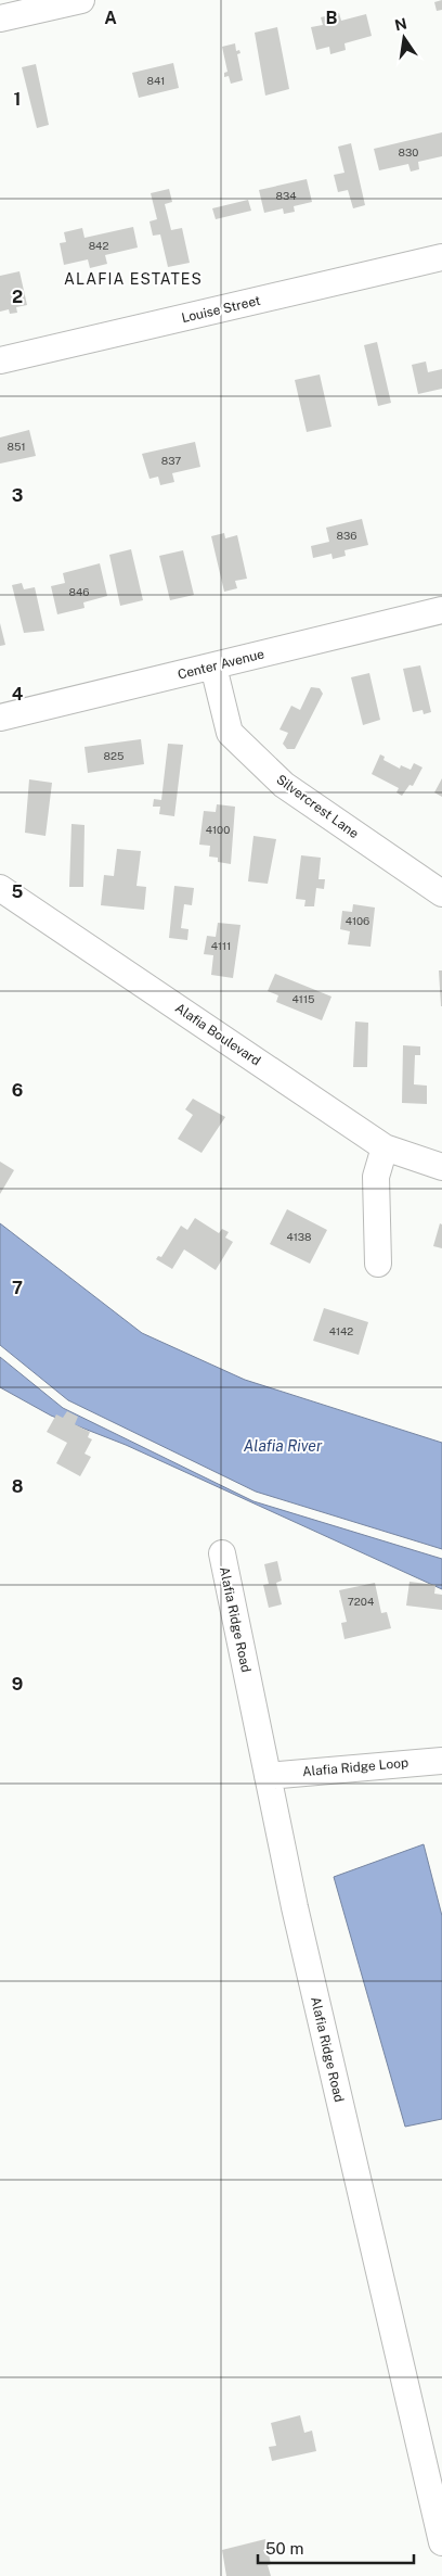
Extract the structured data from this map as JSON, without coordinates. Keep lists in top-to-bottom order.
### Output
{
  "streets": {
    "street": [
      "Louise Street",
      "Center Avenue",
      "Silvercrest Lane",
      "Alafia Boulevard",
      "Alafia Ridge Road",
      "Alafia Ridge Loop"
    ]
  },
  "crossings": [
    ["Center Avenue", "Silvercrest Lane"],
    ["Alafia Ridge Road", "Alafia Ridge Loop"]
  ],
  "districts": ["ALAFIA ESTATES"],
  "water": ["Alafia River"],
  "house_numbers": [
    "841",
    "830",
    "834",
    "842",
    "851",
    "837",
    "836",
    "846",
    "825",
    "4100",
    "4106",
    "4111",
    "4115",
    "4138",
    "4142",
    "7204"
  ],
  "scale_bar": "50 m",
  "north": "top",
  "grid": {
    "columns": ["A", "B"],
    "rows": [
      "1",
      "2",
      "3",
      "4",
      "5",
      "6",
      "7",
      "8",
      "9"
    ]
  }
}
